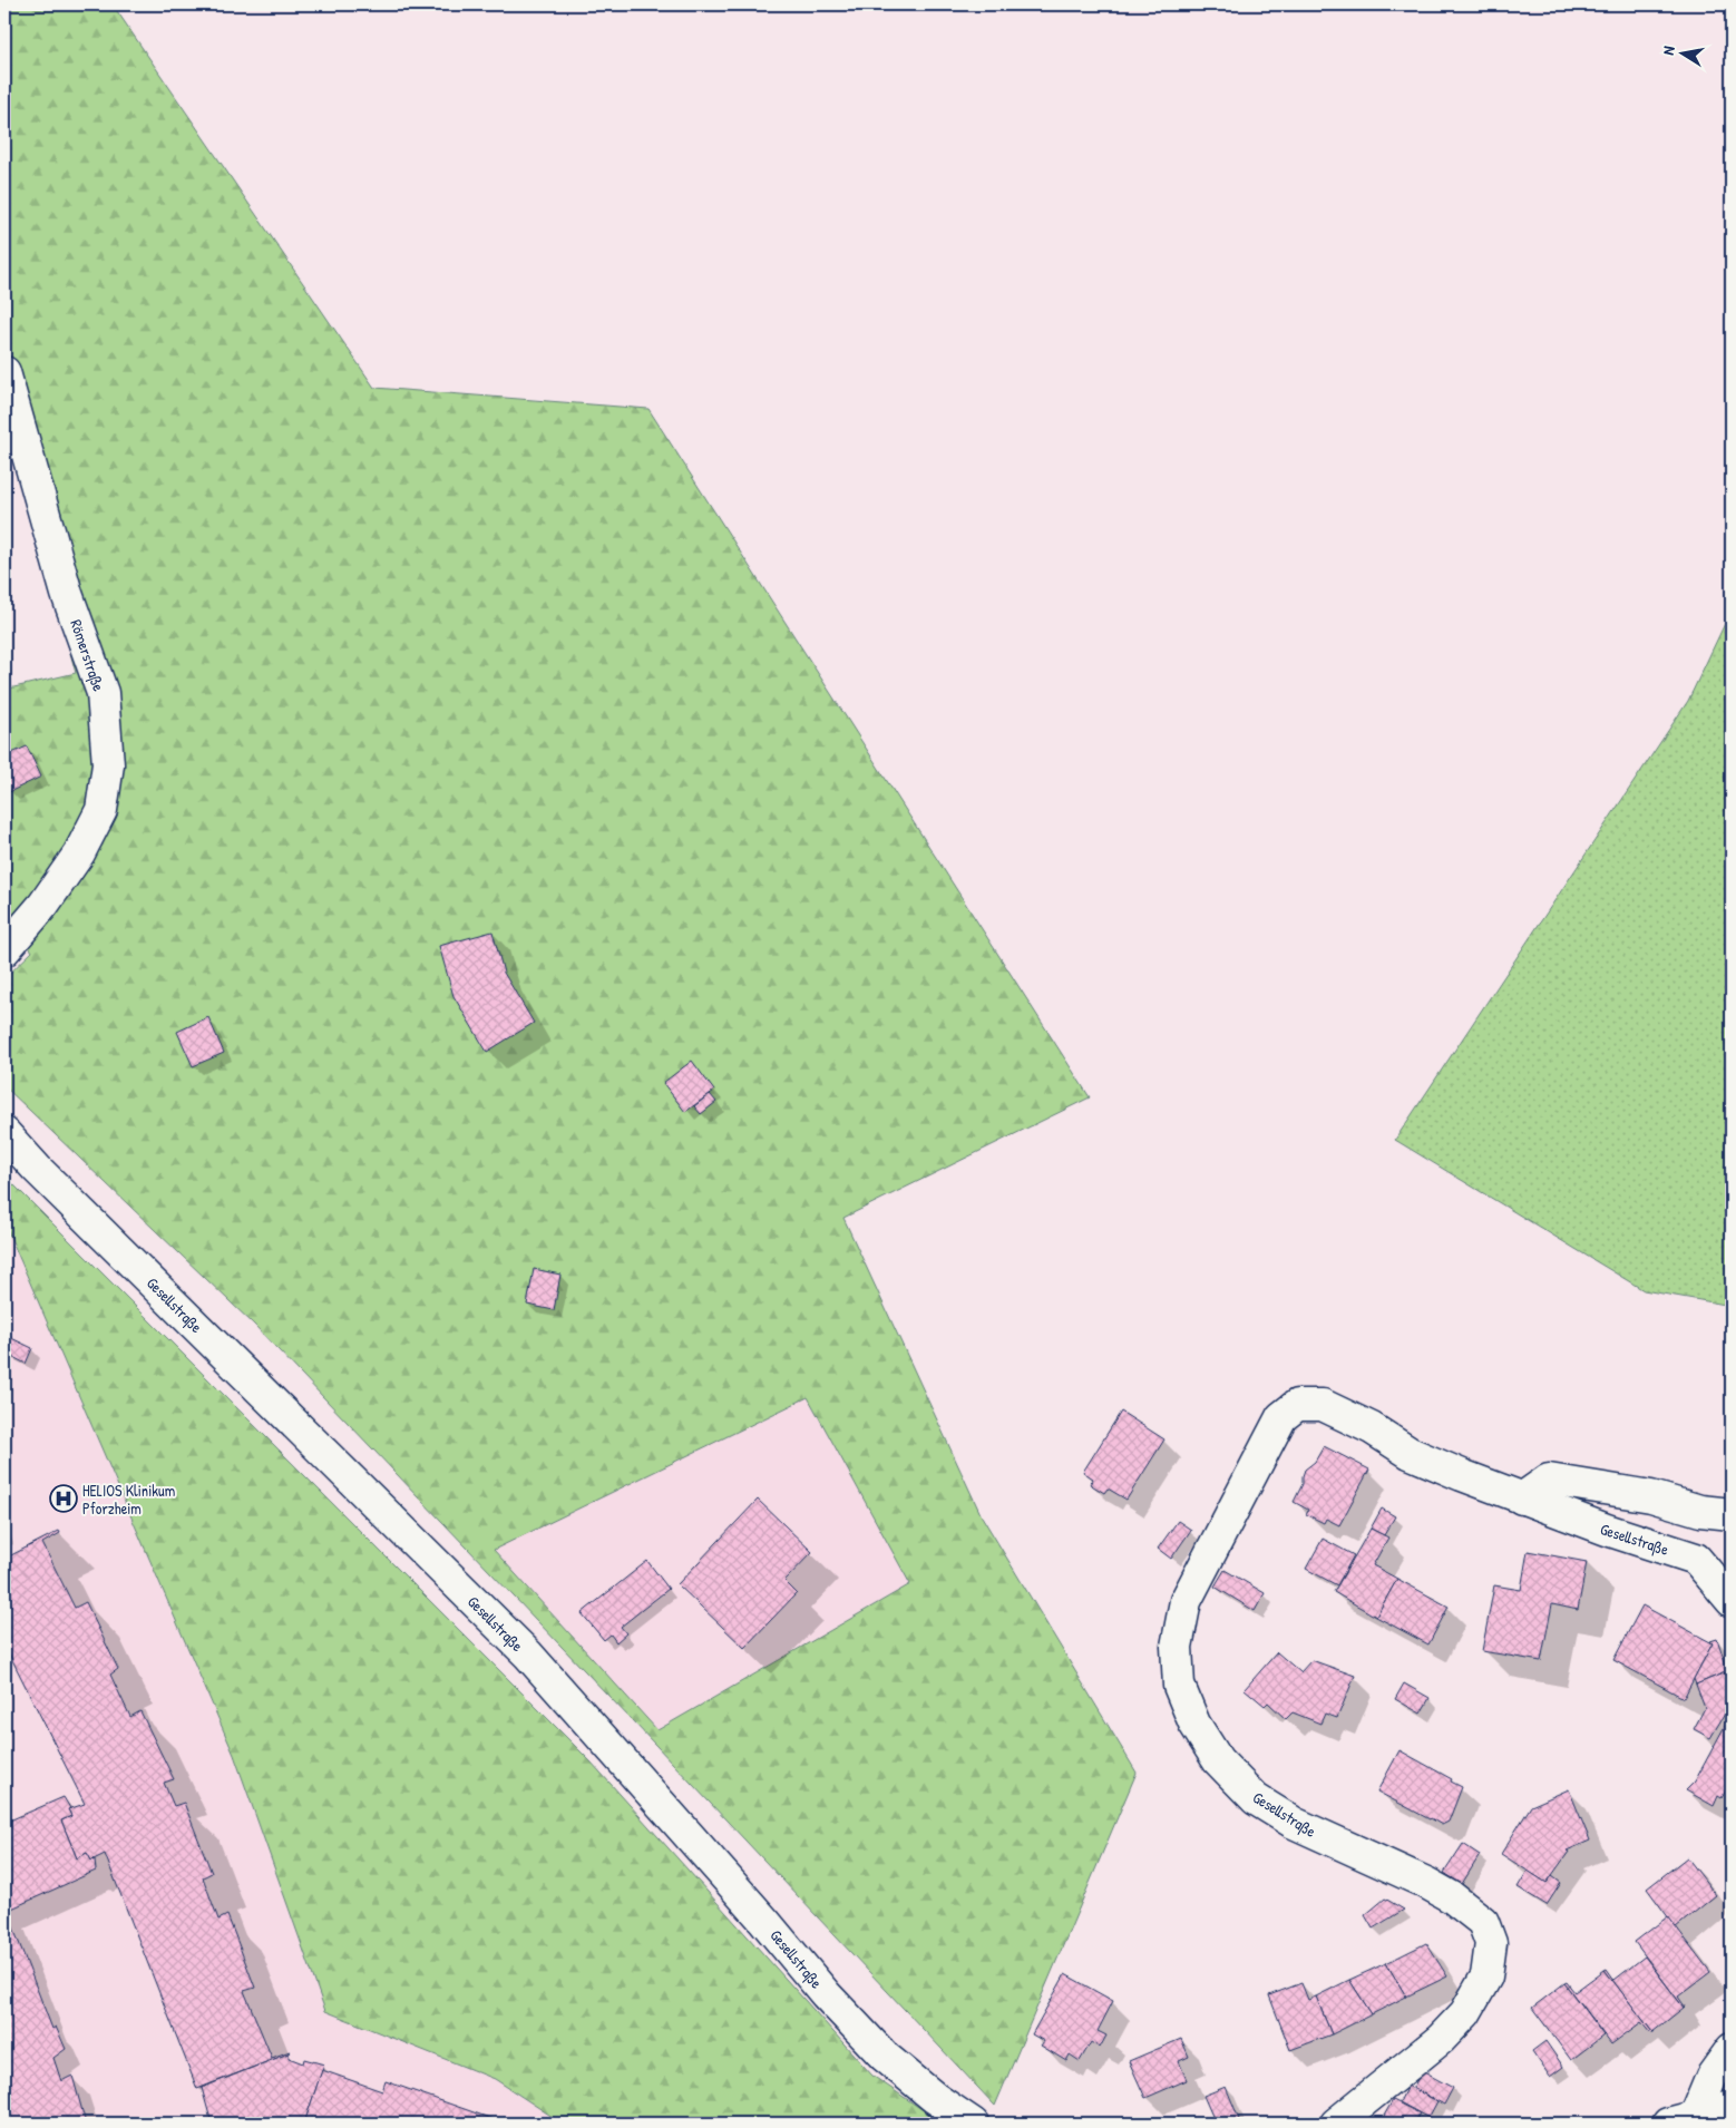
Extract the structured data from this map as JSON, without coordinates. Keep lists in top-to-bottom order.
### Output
{
  "streets": {
    "street": ["Römerstraße", "Gesellstraße"]
  },
  "places": {
    "hospital": ["HELIOS Klinikum Pforzheim"]
  },
  "north": "left"
}
